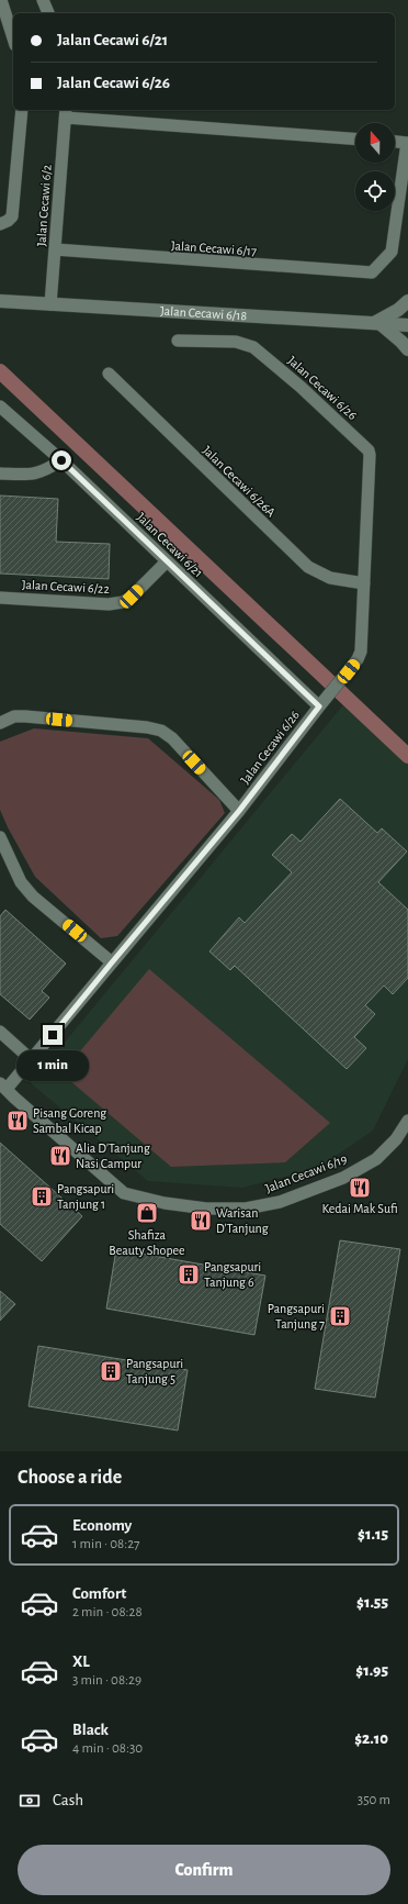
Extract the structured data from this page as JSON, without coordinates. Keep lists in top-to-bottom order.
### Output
{
  "streets": {
    "street": [
      "Jalan Cecawi 6/2",
      "Jalan Cecawi 6/17",
      "Jalan Cecawi 6/18",
      "Jalan Cecawi 6/26",
      "Jalan Cecawi 6/26A",
      "Jalan Cecawi 6/21",
      "Jalan Cecawi 6/22",
      "Jalan Cecawi 6/19"
    ]
  },
  "crossings": [
    ["Jalan Cecawi 6/2", "Jalan Cecawi 6/17"],
    ["Jalan Cecawi 6/2", "Jalan Cecawi 6/18"],
    ["Jalan Cecawi 6/26", "Jalan Cecawi 6/26A"],
    ["Jalan Cecawi 6/26", "Jalan Cecawi 6/21"],
    ["Jalan Cecawi 6/26", "Jalan Cecawi 6/19"],
    ["Jalan Cecawi 6/21", "Jalan Cecawi 6/22"]
  ],
  "places": {
    "restaurant": [
      "Pisang Goreng Sambal Kicap",
      "Alia D'Tanjung Nasi Campur",
      "Kedai Mak Sufi",
      "Warisan D'Tanjung"
    ],
    "building": [
      "Pangsapuri Tanjung 1",
      "Pangsapuri Tanjung 6",
      "Pangsapuri Tanjung 7",
      "Pangsapuri Tanjung 5"
    ],
    "shop": ["Shafiza Beauty Shopee"]
  },
  "north": "top",
  "page": {
    "banner": ["Jalan Cecawi 6/21", "Jalan Cecawi 6/26"],
    "bubble": "1 min",
    "heading": "Choose a ride",
    "list": [
      {
        "name": "Economy",
        "note": "1 min · 08:27",
        "value": "$1.15"
      },
      {
        "name": "Comfort",
        "note": "2 min · 08:28",
        "value": "$1.55"
      },
      {
        "name": "XL",
        "note": "3 min · 08:29",
        "value": "$1.95"
      },
      {
        "name": "Black",
        "note": "4 min · 08:30",
        "value": "$2.10"
      }
    ],
    "pay": ["Cash", "350 m"],
    "buttons": "Confirm"
  }
}
